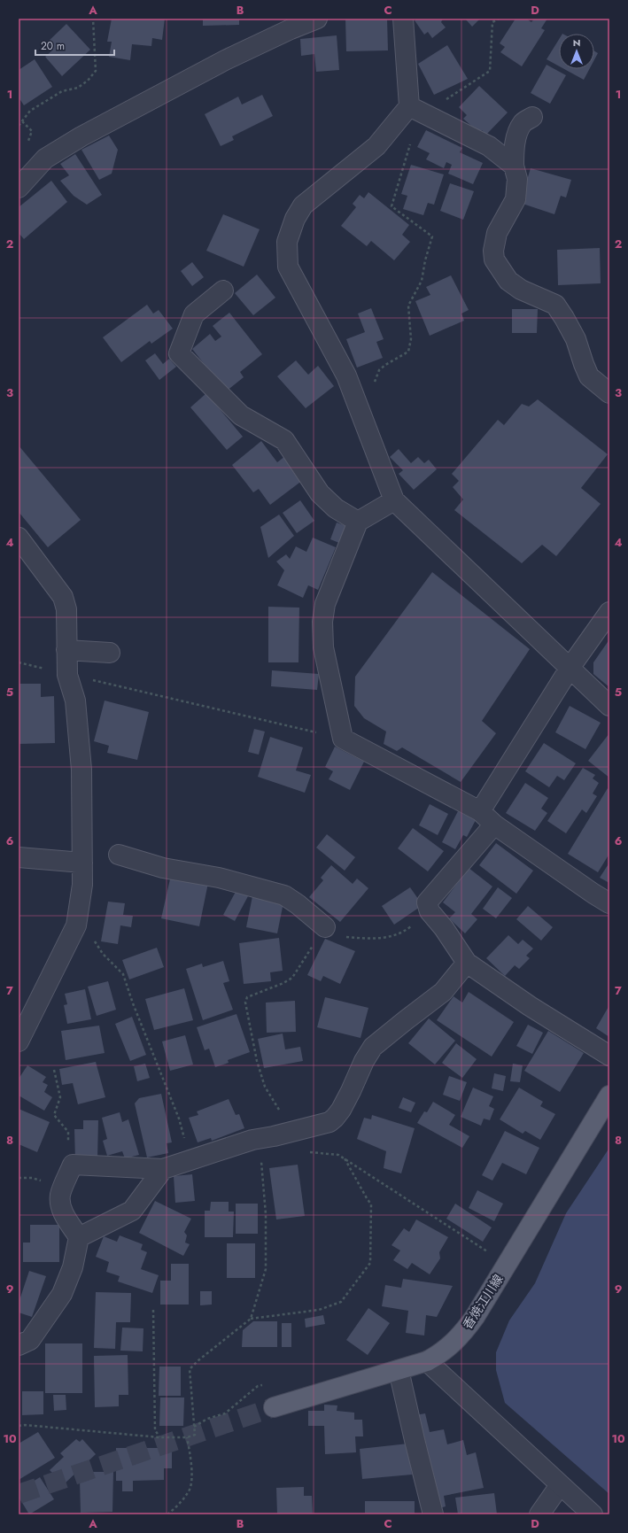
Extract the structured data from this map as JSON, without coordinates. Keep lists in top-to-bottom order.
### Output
{
  "streets": {
    "main road": ["香焼江川線"]
  },
  "scale_bar": "20 m",
  "north": "top",
  "grid": {
    "columns": [
      "A",
      "B",
      "C",
      "D"
    ],
    "rows": [
      "1",
      "2",
      "3",
      "4",
      "5",
      "6",
      "7",
      "8",
      "9",
      "10"
    ]
  }
}
